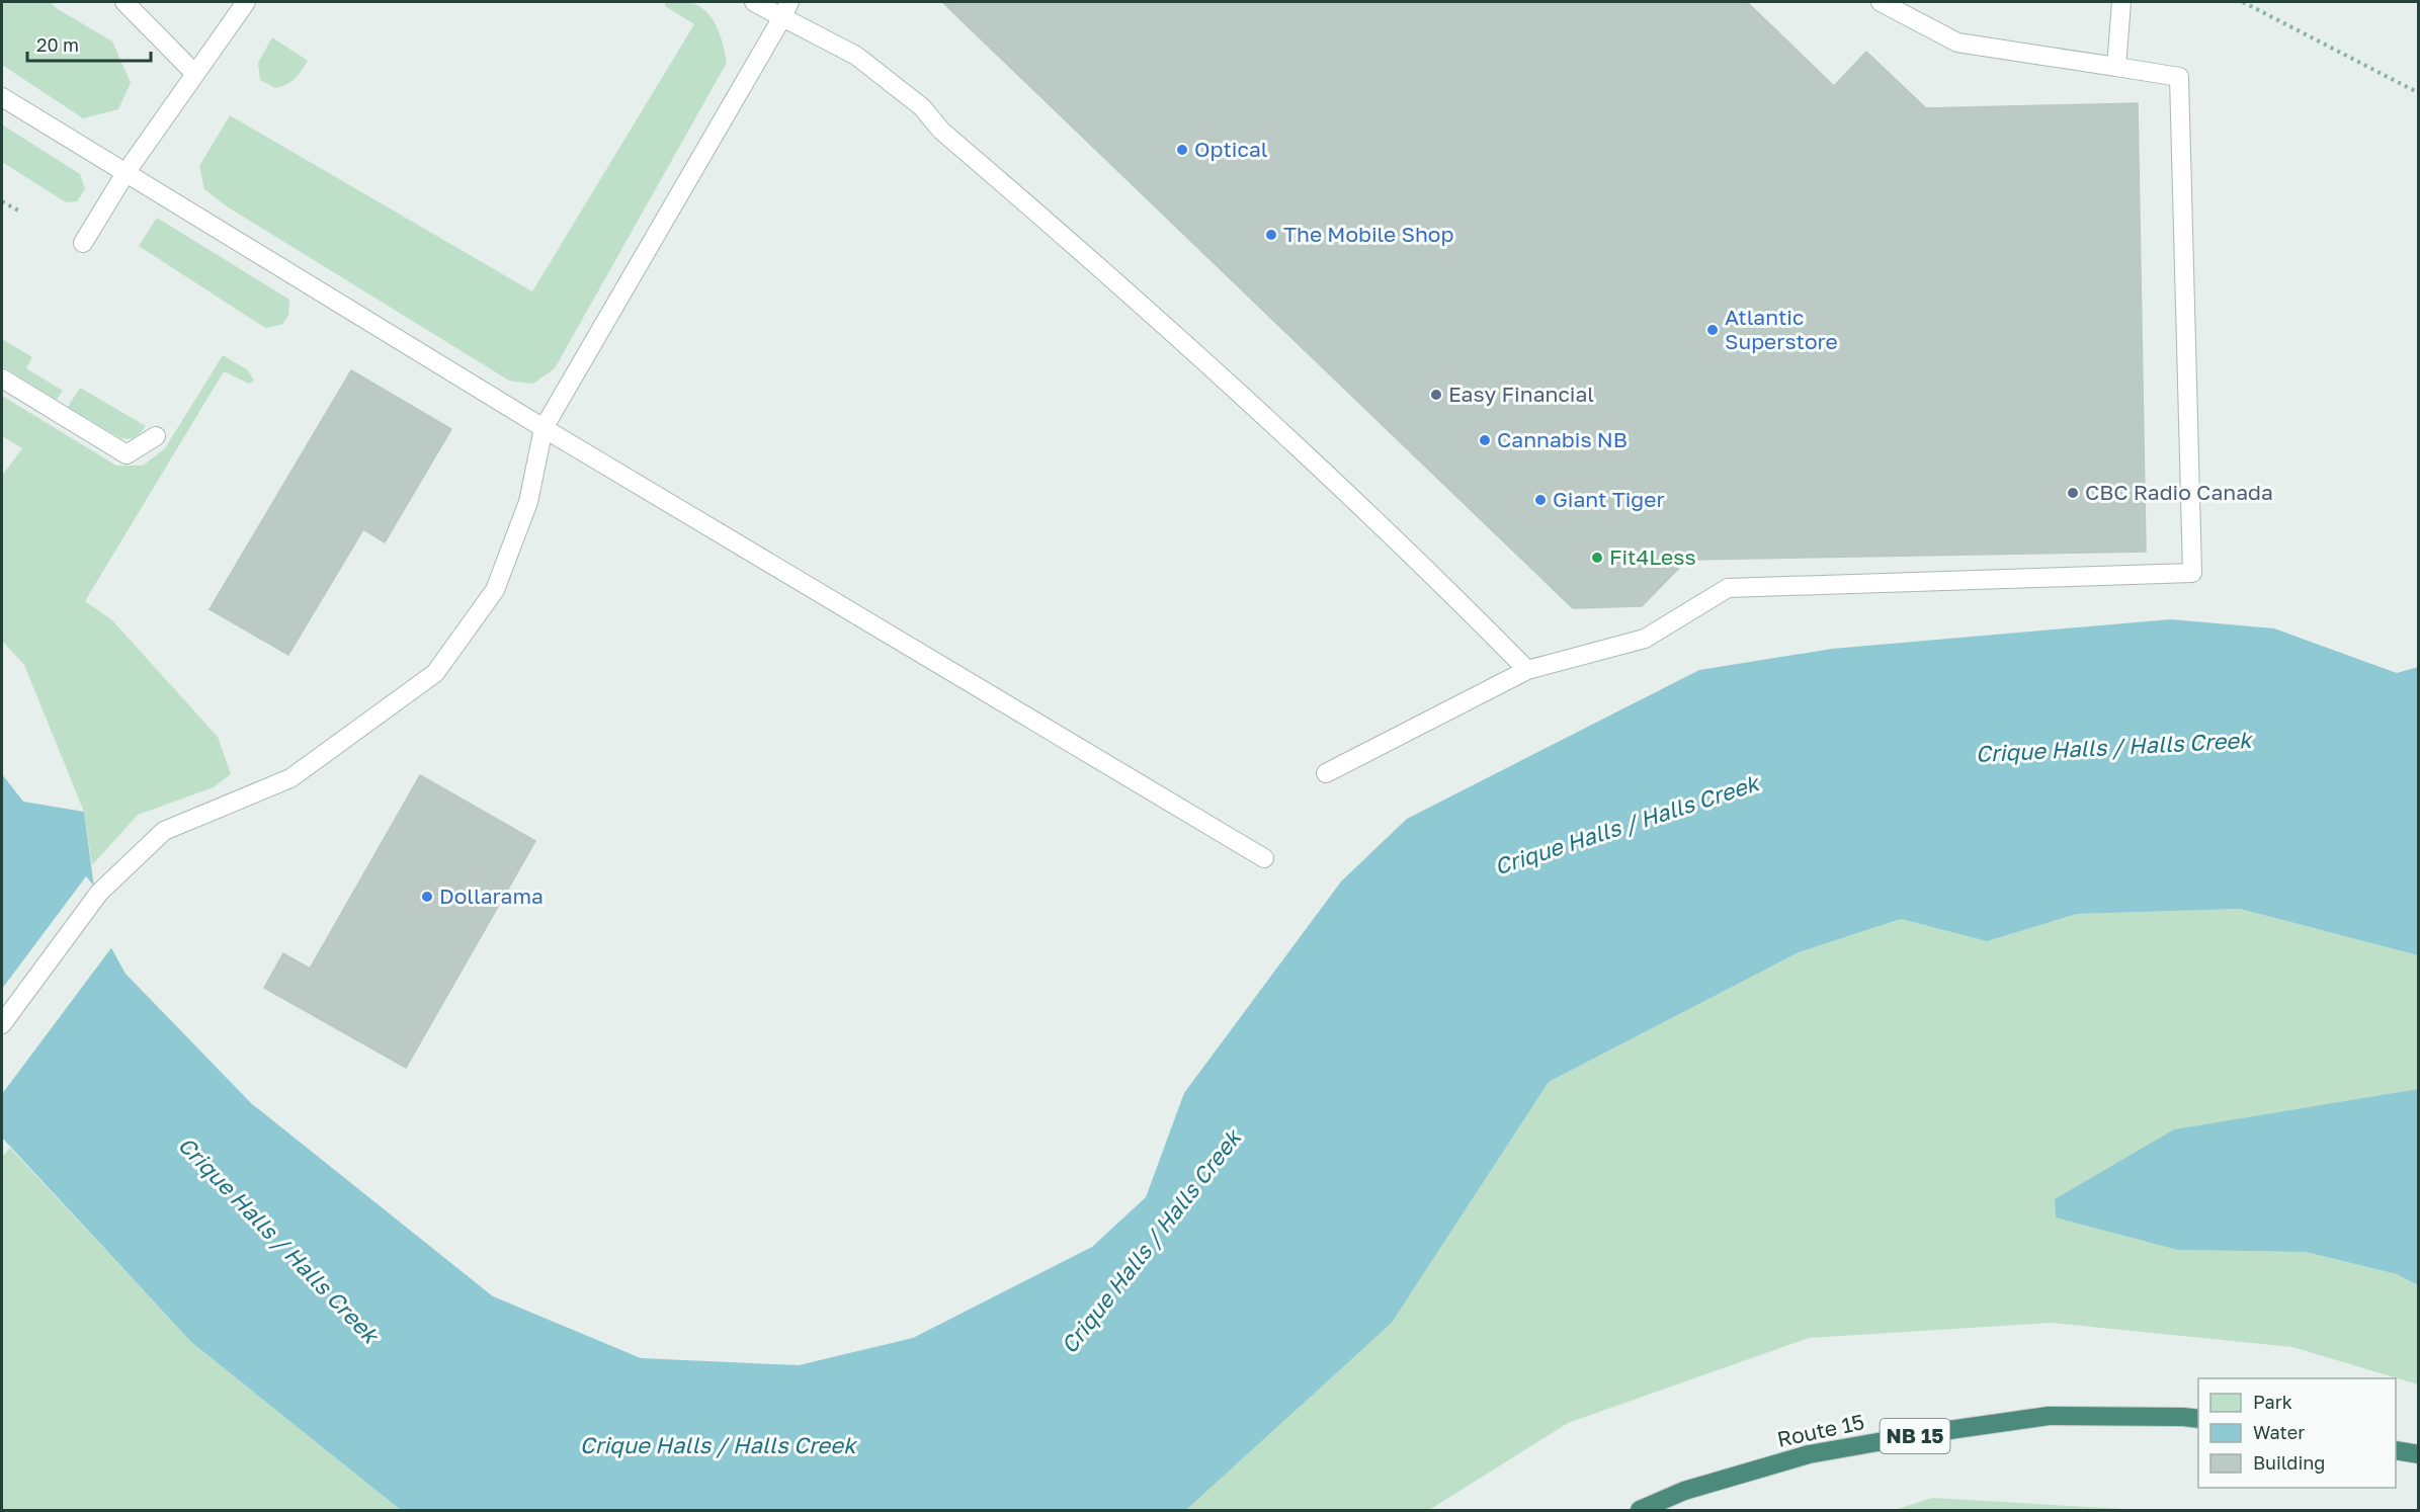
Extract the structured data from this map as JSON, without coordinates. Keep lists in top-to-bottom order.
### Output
{
  "streets": {
    "highway": ["Route 15", "NB 15"]
  },
  "water": ["Crique Halls / Halls Creek"],
  "places": [
    "Optical",
    "The Mobile Shop",
    "Atlantic Superstore",
    "Easy Financial",
    "Cannabis NB",
    "CBC Radio Canada",
    "Giant Tiger",
    "Fit4Less",
    "Dollarama"
  ],
  "legend": ["Park", "Water", "Building"],
  "scale_bar": "20 m"
}
